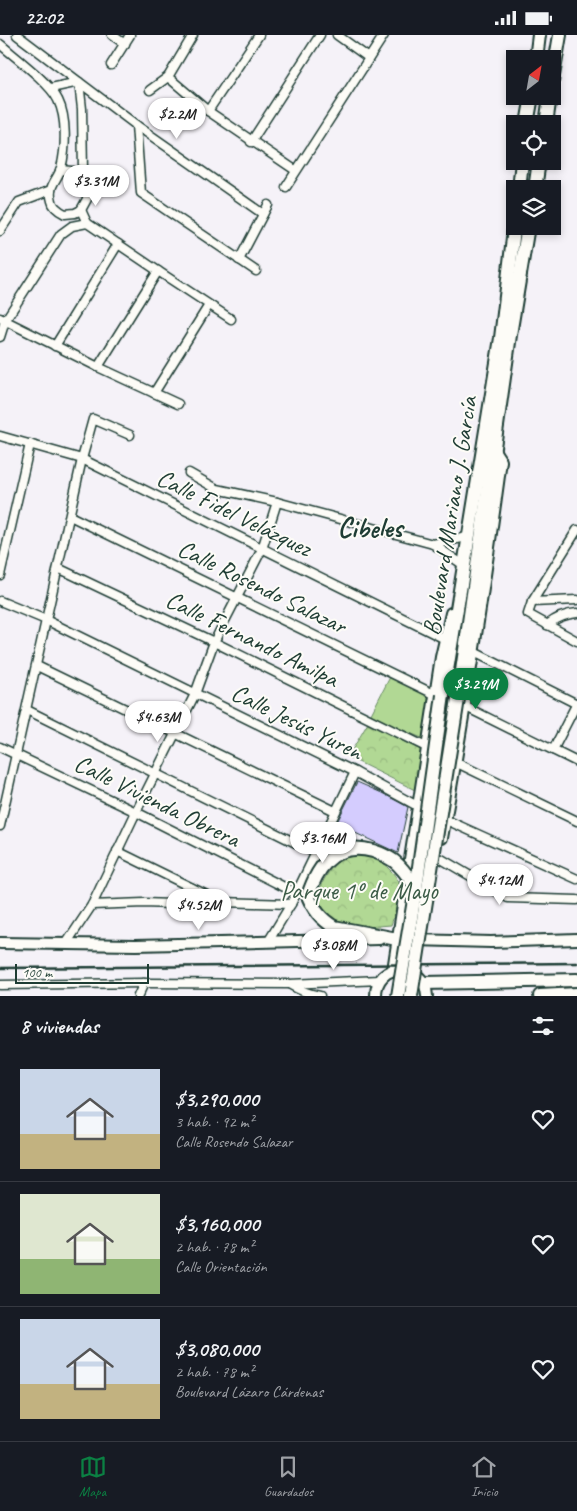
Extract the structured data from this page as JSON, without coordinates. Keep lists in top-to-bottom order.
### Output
{
  "streets": {
    "main road": ["Boulevard Mariano J. García"],
    "street": [
      "Calle Fidel Velázquez",
      "Calle Rosendo Salazar",
      "Calle Fernando Amilpa",
      "Calle Jesús Yuren",
      "Calle Vivienda Obrera"
    ]
  },
  "crossings": [
    ["Boulevard Mariano J. García", "Calle Rosendo Salazar"]
  ],
  "districts": ["Cibeles"],
  "parks": ["Parque 1º de Mayo"],
  "scale_bar": "100 m",
  "north": "top right",
  "page": {
    "status": "22:02",
    "price": [
      "$2.2M",
      "$3.31M",
      "$3.29M",
      "$4.63M",
      "$3.16M",
      "$4.12M",
      "$4.52M",
      "$3.08M"
    ],
    "scale": "100 m",
    "heading": "8 viviendas",
    "list": [
      {
        "name": "$3,290,000",
        "note": "3 hab. · 92 m² · Calle Rosendo Salazar"
      },
      {
        "name": "$3,160,000",
        "note": "2 hab. · 78 m² · Calle Orientación"
      },
      {
        "name": "$3,080,000",
        "note": "2 hab. · 78 m² · Boulevard Lázaro Cárdenas"
      }
    ],
    "tabs": ["Mapa", "Guardados", "Inicio"]
  }
}
